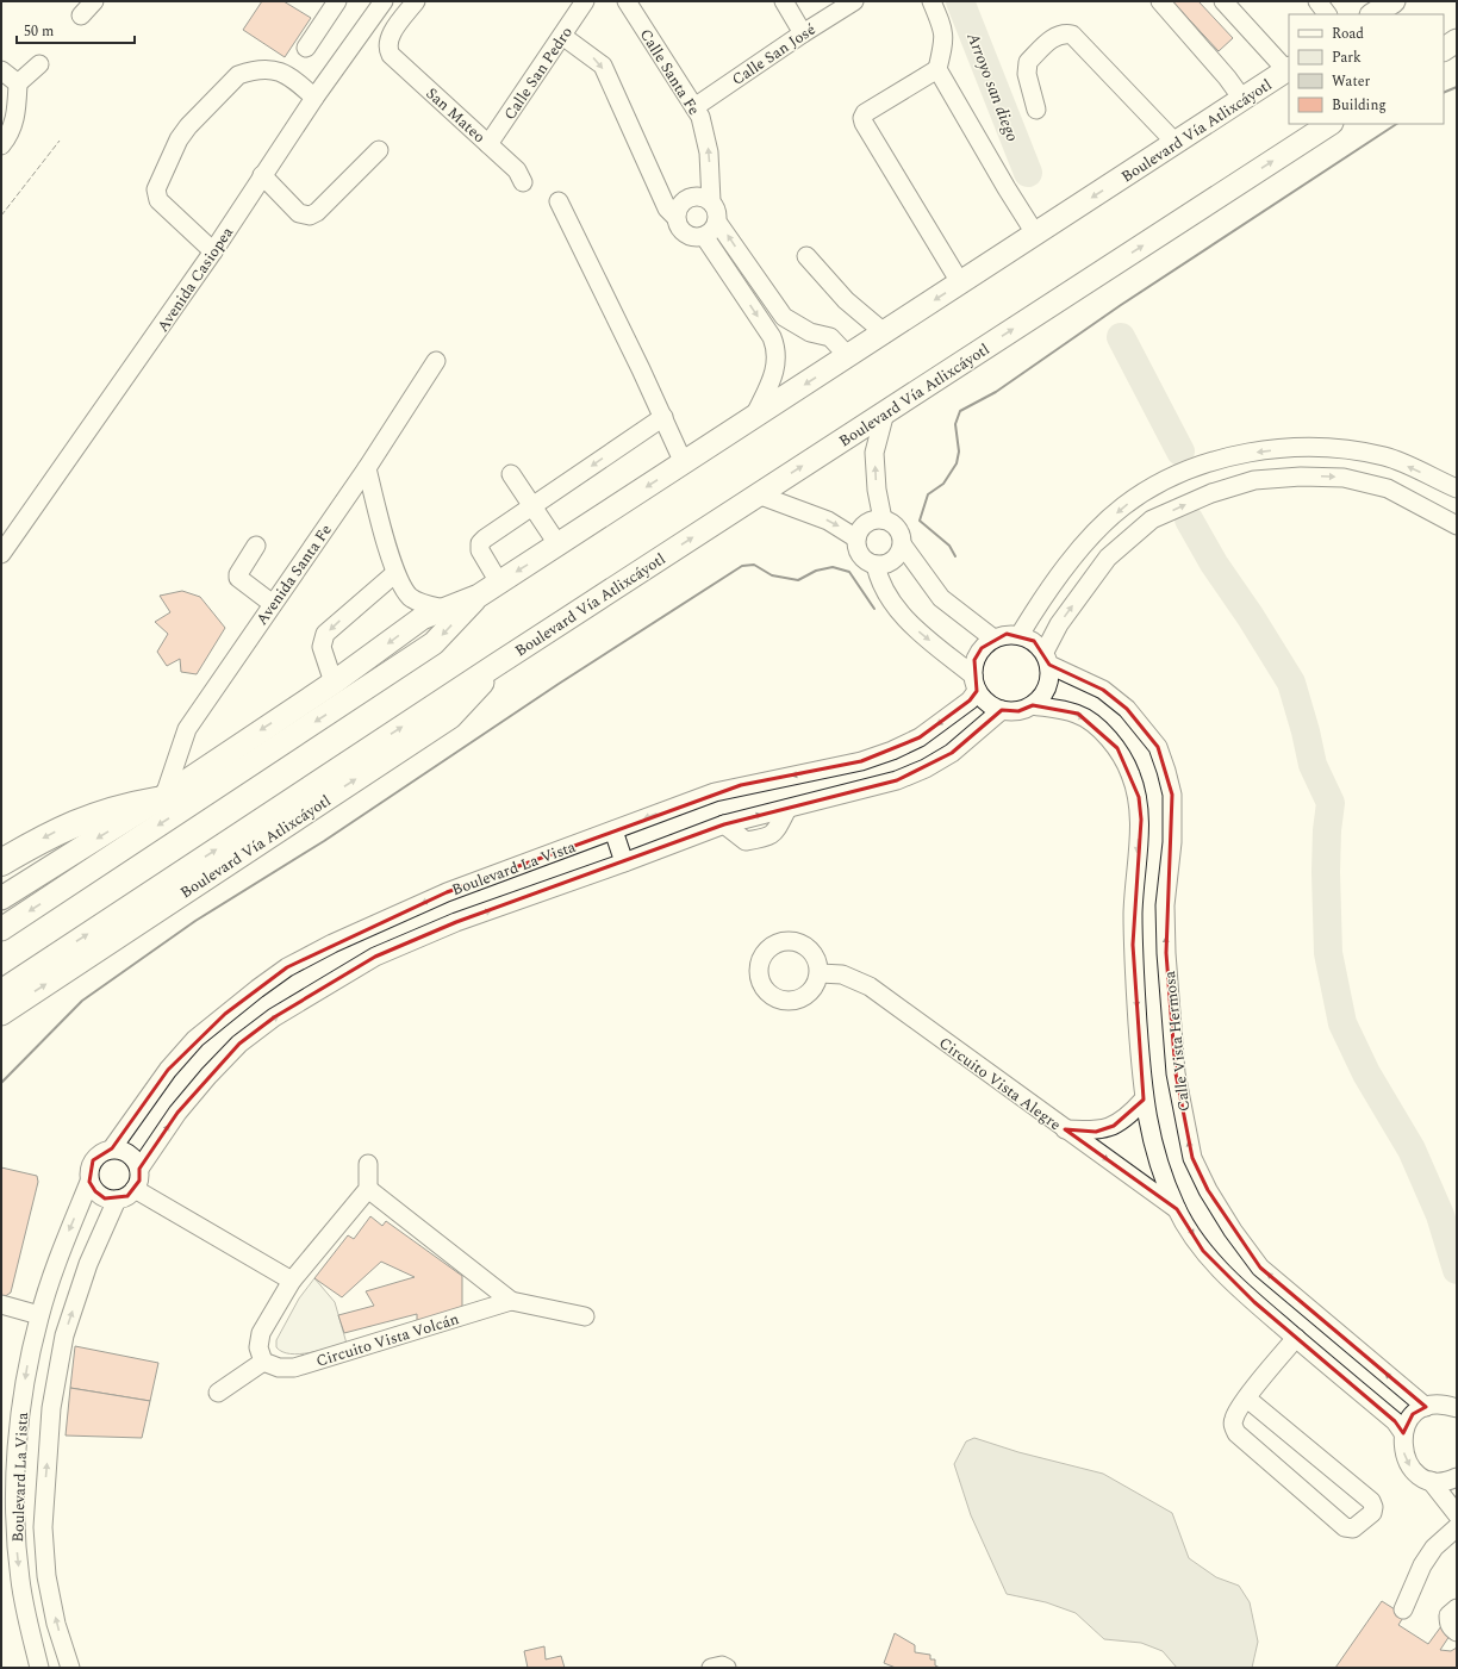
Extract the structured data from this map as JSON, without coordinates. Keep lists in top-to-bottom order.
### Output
{
  "streets": {
    "main road": ["Boulevard Vía Atlixcáyotl"],
    "street": [
      "Calle San José",
      "Calle Santa Fe",
      "Calle San Pedro",
      "San Mateo",
      "Avenida Casiopea",
      "Avenida Santa Fe",
      "Boulevard La Vista",
      "Calle Vista Hermosa",
      "Circuito Vista Alegre",
      "Circuito Vista Volcán"
    ]
  },
  "crossings": [
    ["Calle San José", "Calle Santa Fe"],
    ["Calle San Pedro", "San Mateo"],
    ["Boulevard Vía Atlixcáyotl", "Avenida Santa Fe"],
    ["Boulevard La Vista", "Calle Vista Hermosa"]
  ],
  "water": ["Arroyo san diego"],
  "legend": [
    "Road",
    "Park",
    "Water",
    "Building"
  ],
  "scale_bar": "50 m"
}
